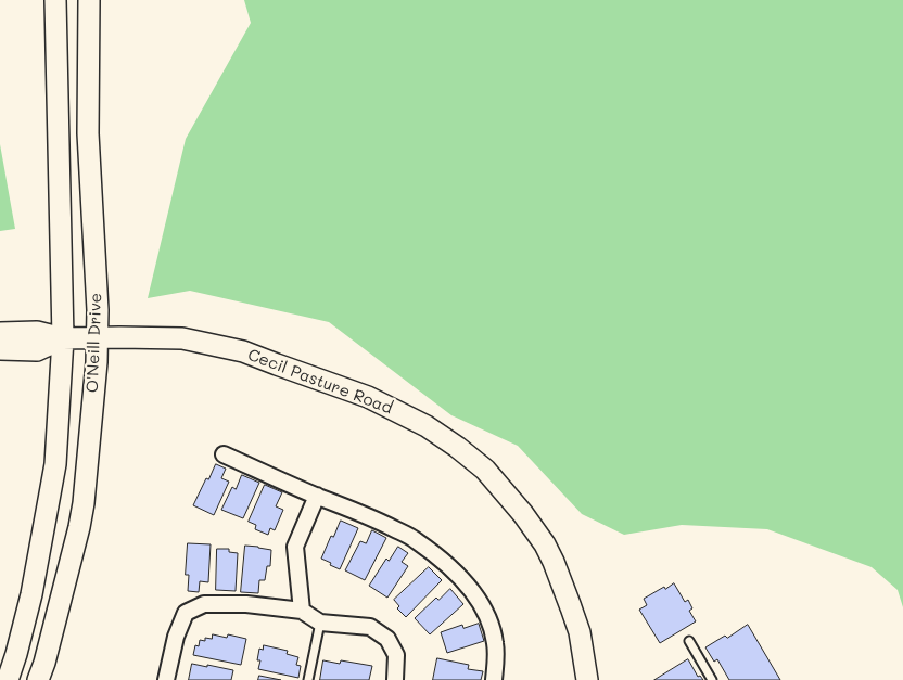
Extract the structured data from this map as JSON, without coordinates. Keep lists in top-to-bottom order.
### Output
{
  "streets": {
    "main road": ["O'Neill Drive", "Cecil Pasture Road"]
  },
  "crossings": [
    ["O'Neill Drive", "Cecil Pasture Road"]
  ]
}
